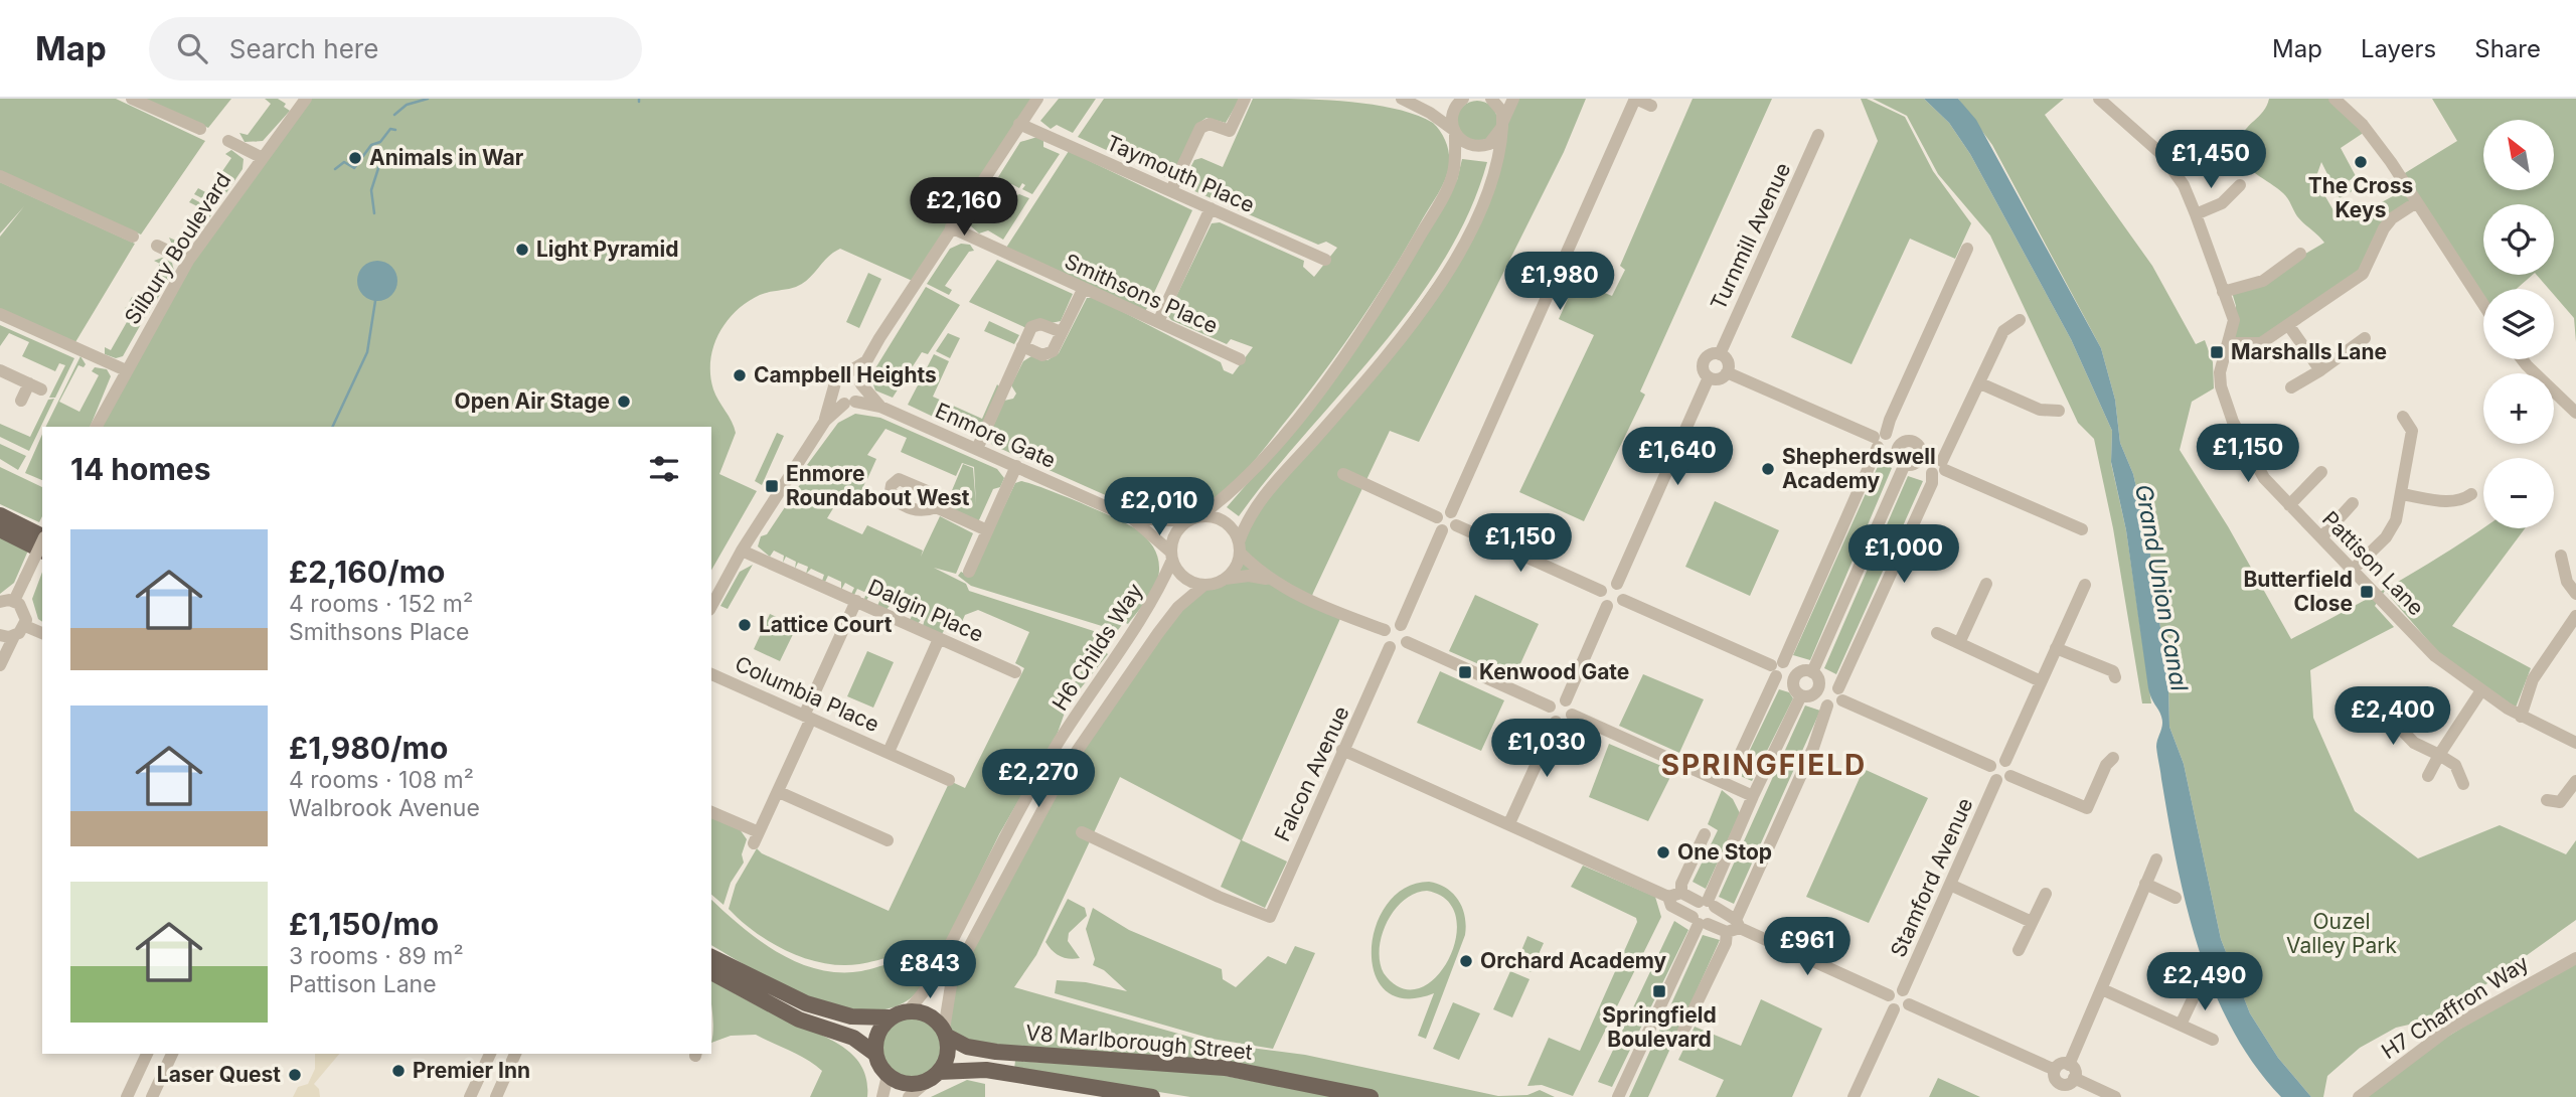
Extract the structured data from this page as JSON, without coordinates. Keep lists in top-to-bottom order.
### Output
{
  "streets": {
    "main road": ["V8 Marlborough Street"],
    "street": [
      "Taymouth Place",
      "Turnmill Avenue",
      "Silbury Boulevard",
      "Smithsons Place",
      "Enmore Gate",
      "Pattison Lane",
      "Dalgin Place",
      "H6 Childs Way",
      "Columbia Place",
      "Falcon Avenue",
      "Stamford Avenue",
      "H7 Chaffron Way"
    ]
  },
  "crossings": [
    ["Enmore Gate", "H6 Childs Way"],
    ["Dalgin Place", "Columbia Place"],
    ["H6 Childs Way", "V8 Marlborough Street"]
  ],
  "districts": ["SPRINGFIELD"],
  "water": ["Grand Union Canal"],
  "parks": ["Ouzel Valley Park"],
  "places": {
    "other": [
      "Animals in War",
      "The Cross Keys",
      "Light Pyramid",
      "Campbell Heights",
      "Open Air Stage",
      "Shepherdswell Academy",
      "Lattice Court",
      "One Stop",
      "Orchard Academy",
      "Premier Inn",
      "Laser Quest"
    ],
    "transit": [
      "Marshalls Lane",
      "Enmore Roundabout West",
      "Butterfield Close",
      "Kenwood Gate",
      "Springfield Boulevard"
    ]
  },
  "north": "top left",
  "page": {
    "header": "Map",
    "search": "Search here",
    "nav": ["Map", "Layers", "Share"],
    "map_buttons": ["+", "−"],
    "price": [
      "£1,450",
      "£2,160",
      "£1,980",
      "£1,150",
      "£1,640",
      "£2,010",
      "£1,150",
      "£1,000",
      "£2,400",
      "£1,030",
      "£2,270",
      "£961",
      "£843",
      "£2,490"
    ],
    "heading": "14 homes",
    "list": [
      {
        "name": "£2,160/mo",
        "note": "4 rooms · 152 m² · Smithsons Place"
      },
      {
        "name": "£1,980/mo",
        "note": "4 rooms · 108 m² · Walbrook Avenue"
      },
      {
        "name": "£1,150/mo",
        "note": "3 rooms · 89 m² · Pattison Lane"
      }
    ]
  }
}
